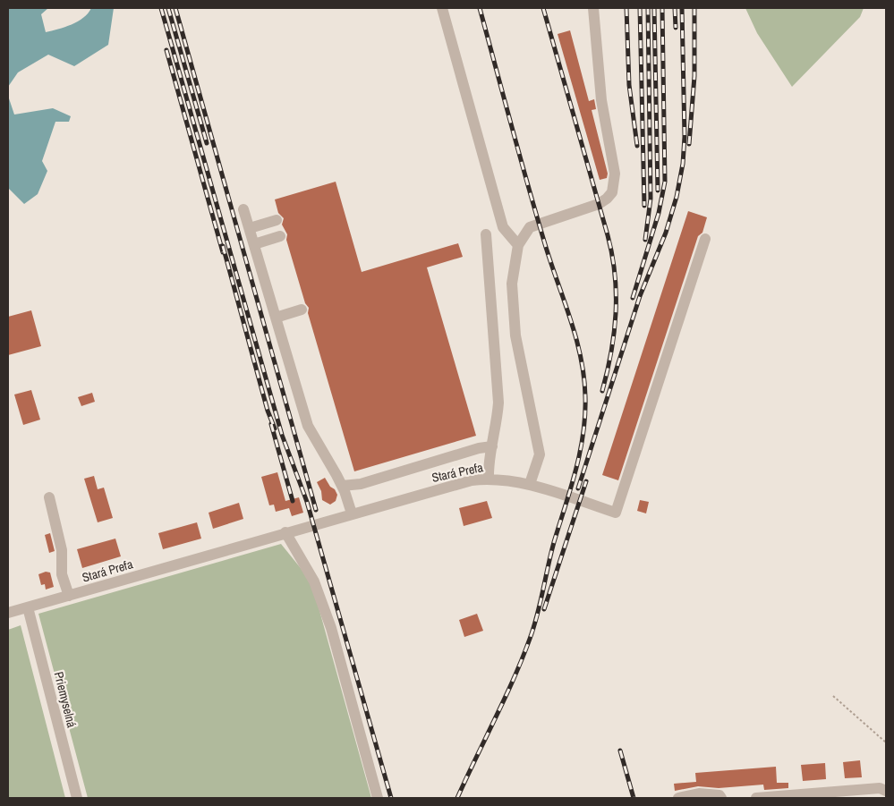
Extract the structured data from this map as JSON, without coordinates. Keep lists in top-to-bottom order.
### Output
{
  "streets": {
    "street": ["Stará Prefa", "Priemyselná"]
  },
  "crossings": [
    ["Stará Prefa", "Priemyselná"]
  ]
}
